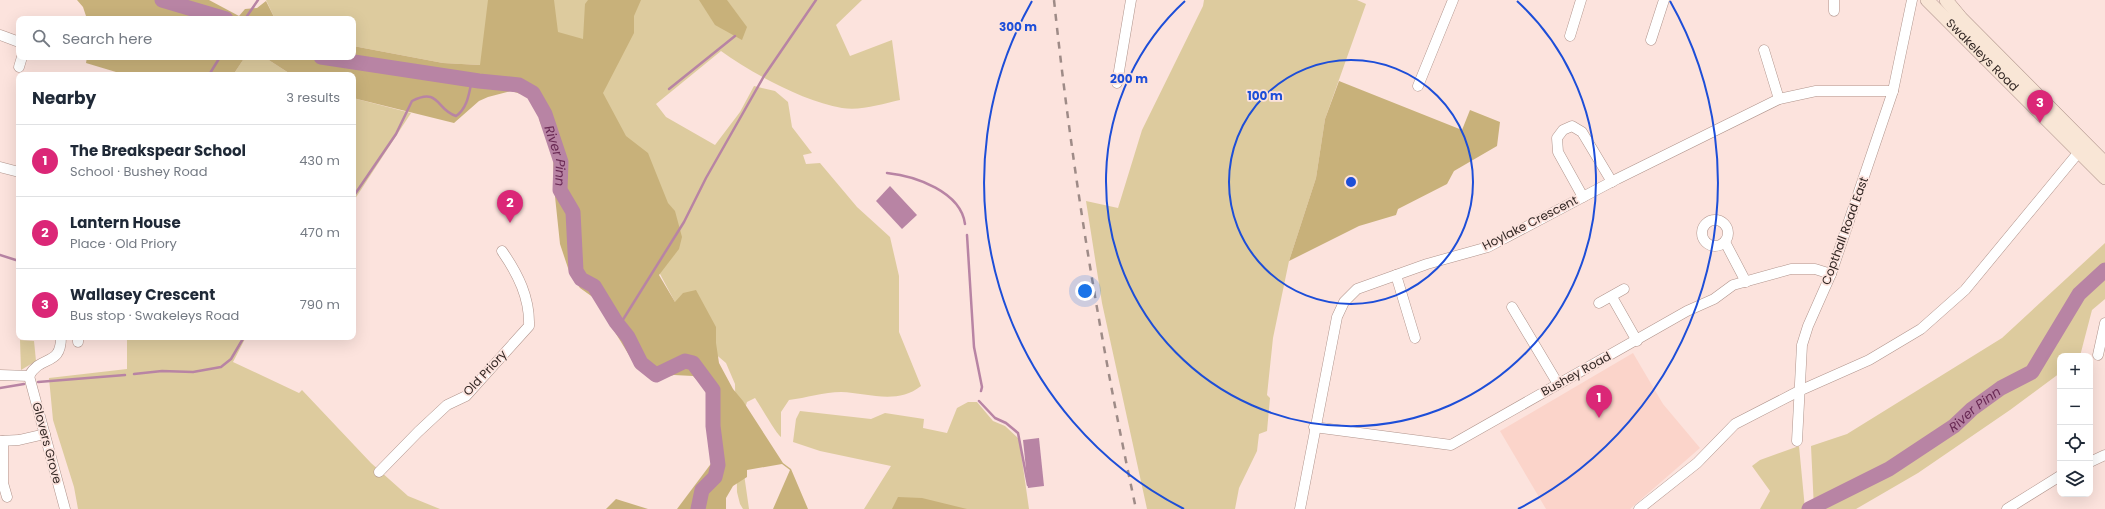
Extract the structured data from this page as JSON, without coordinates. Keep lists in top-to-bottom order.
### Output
{
  "streets": {
    "main road": ["Swakeleys Road"],
    "street": [
      "Hoylake Crescent",
      "Copthall Road East",
      "Old Priory",
      "Bushey Road",
      "Glovers Grove"
    ]
  },
  "crossings": [
    ["Hoylake Crescent", "Copthall Road East"],
    ["Hoylake Crescent", "Bushey Road"],
    ["Copthall Road East", "Bushey Road"]
  ],
  "water": ["River Pinn"],
  "page": {
    "search": "Search here",
    "heading": ["Nearby", "3 results"],
    "pins": ["3", "2", "1"],
    "list": [
      {
        "mark": "1",
        "name": "The Breakspear School",
        "note": "School · Bushey Road",
        "value": "430 m"
      },
      {
        "mark": "2",
        "name": "Lantern House",
        "note": "Place · Old Priory",
        "value": "470 m"
      },
      {
        "mark": "3",
        "name": "Wallasey Crescent",
        "note": "Bus stop · Swakeleys Road",
        "value": "790 m"
      }
    ],
    "map_buttons": ["+", "−"]
  },
  "rings": ["300 m", "200 m", "100 m"]
}
